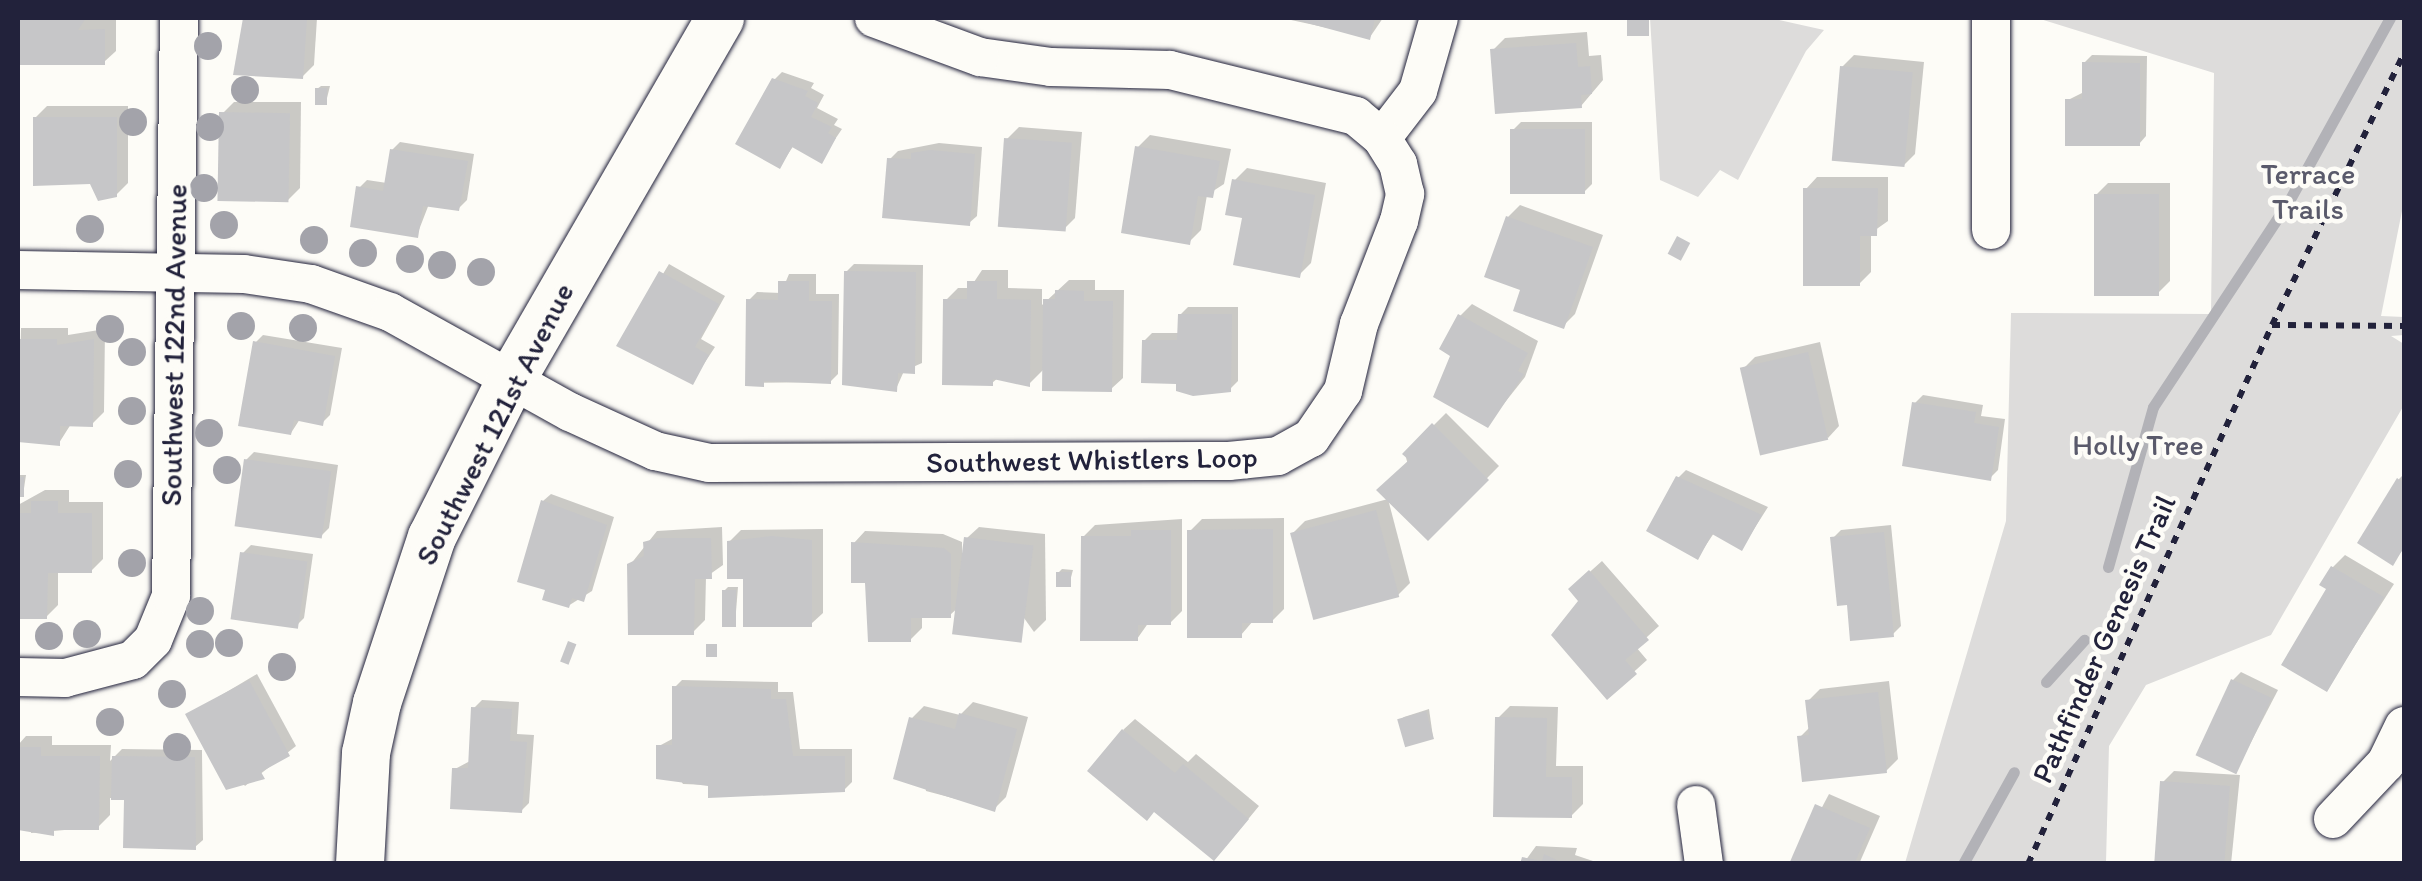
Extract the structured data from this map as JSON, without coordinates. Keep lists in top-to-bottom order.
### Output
{
  "streets": {
    "main road": ["Southwest 121st Avenue"],
    "street": ["Southwest 122nd Avenue", "Southwest Whistlers Loop"],
    "path": ["Pathfinder Genesis Trail"]
  },
  "crossings": [
    ["Southwest 122nd Avenue", "Southwest Whistlers Loop"],
    ["Southwest 121st Avenue", "Southwest Whistlers Loop"]
  ],
  "parks": ["Terrace Trails", "Holly Tree"]
}
